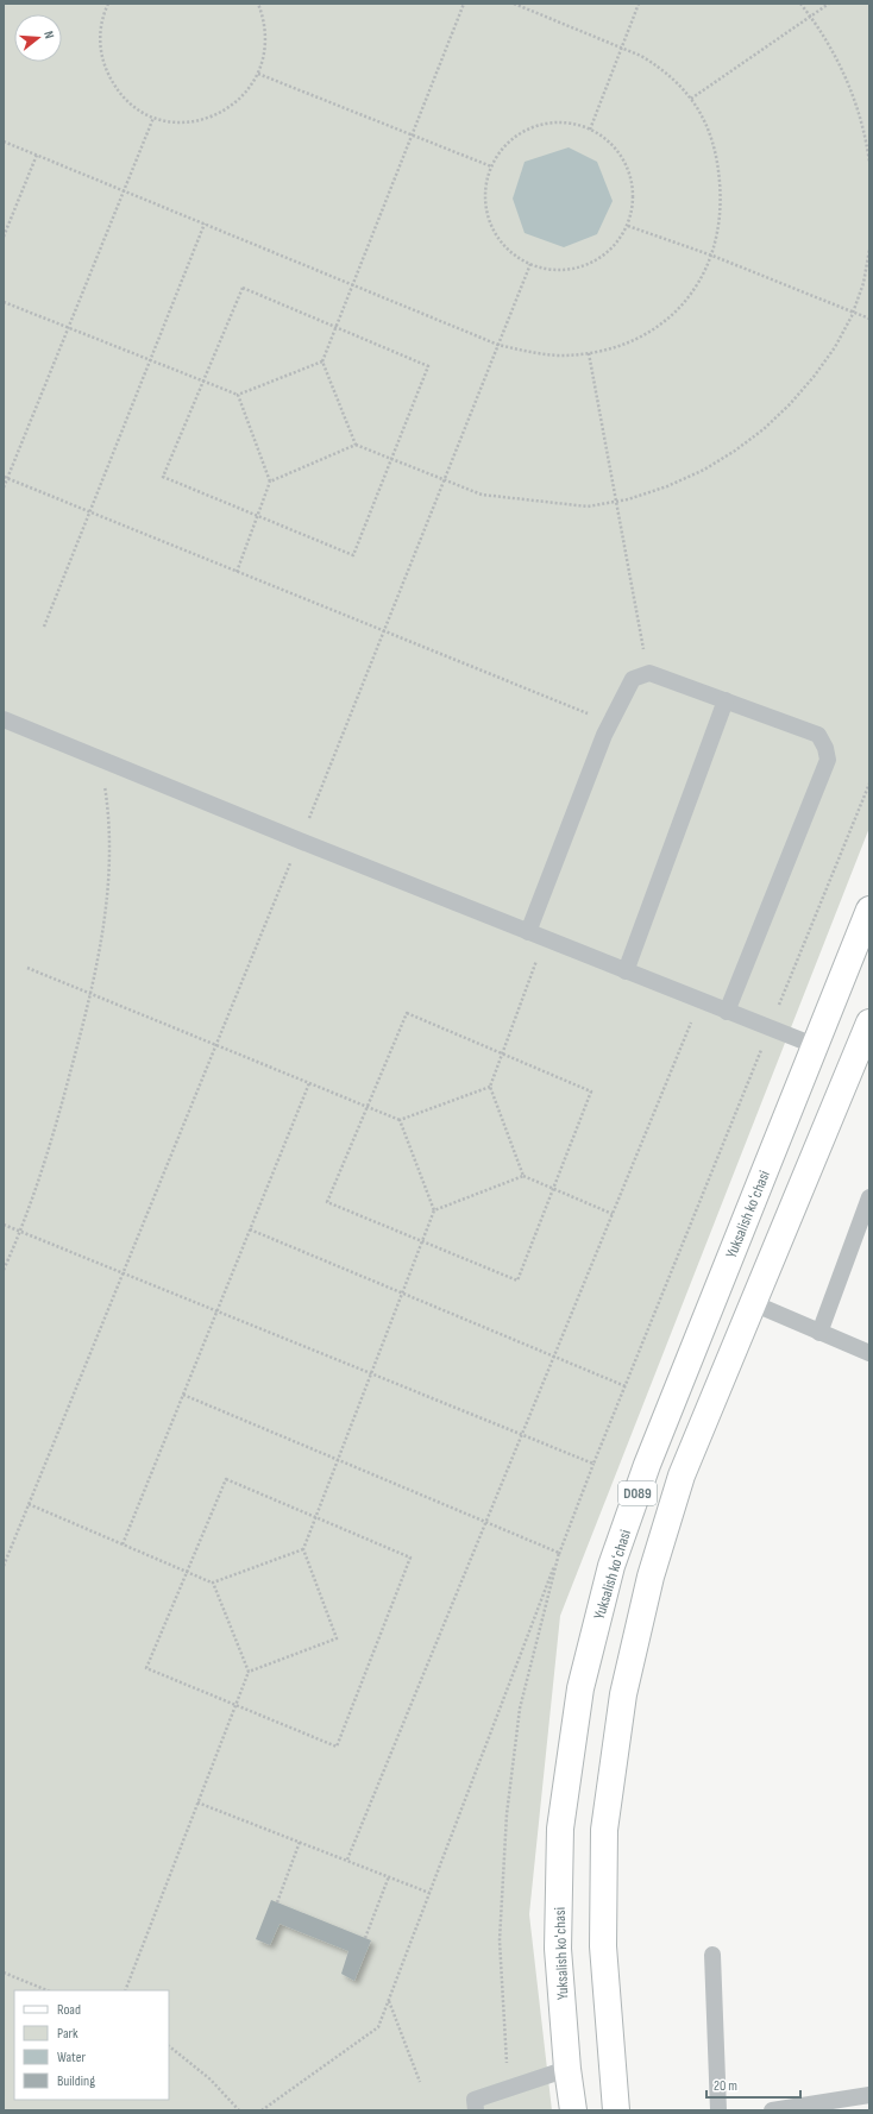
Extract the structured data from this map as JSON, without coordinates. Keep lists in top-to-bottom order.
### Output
{
  "streets": {
    "main road": ["Yuksalish koʻchasi", "D089"]
  },
  "legend": [
    "Road",
    "Park",
    "Water",
    "Building"
  ],
  "scale_bar": "20 m",
  "north": "right"
}
